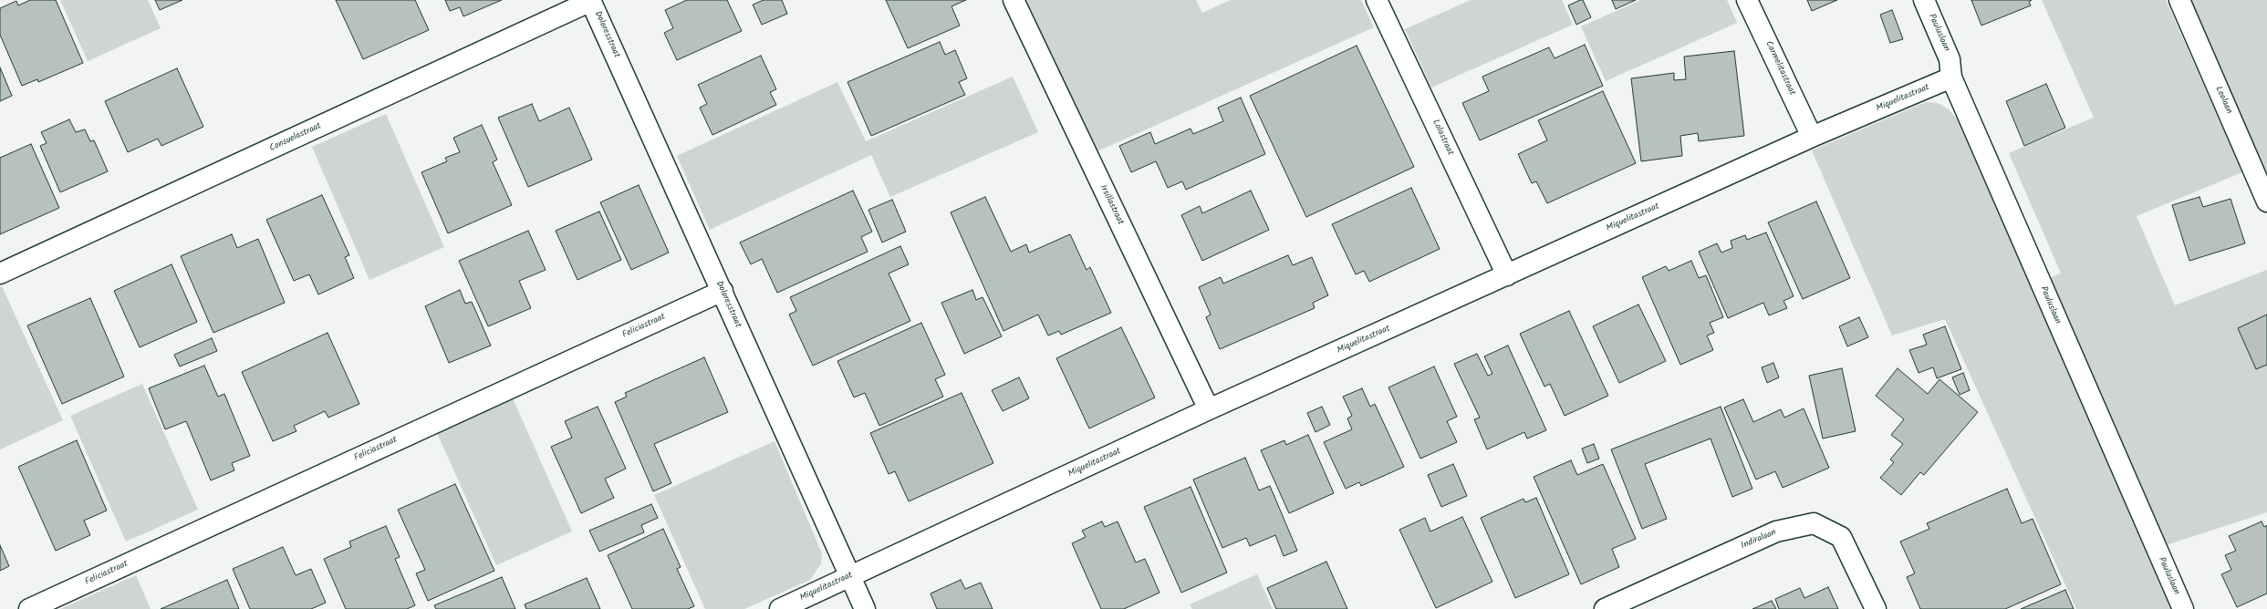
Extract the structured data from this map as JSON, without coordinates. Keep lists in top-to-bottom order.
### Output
{
  "streets": {
    "street": [
      "Pauluslaan",
      "Doloresstraat",
      "Carmelitastraat",
      "Miquelitastraat",
      "Leolaan",
      "Consuelastraat",
      "Lolastraat",
      "Irsillastraat",
      "Feliciastraat",
      "Indiralaan"
    ]
  },
  "crossings": [
    ["Pauluslaan", "Miquelitastraat"],
    ["Doloresstraat", "Miquelitastraat"],
    ["Doloresstraat", "Consuelastraat"],
    ["Doloresstraat", "Feliciastraat"],
    ["Carmelitastraat", "Miquelitastraat"],
    ["Miquelitastraat", "Lolastraat"],
    ["Miquelitastraat", "Irsillastraat"]
  ]
}
